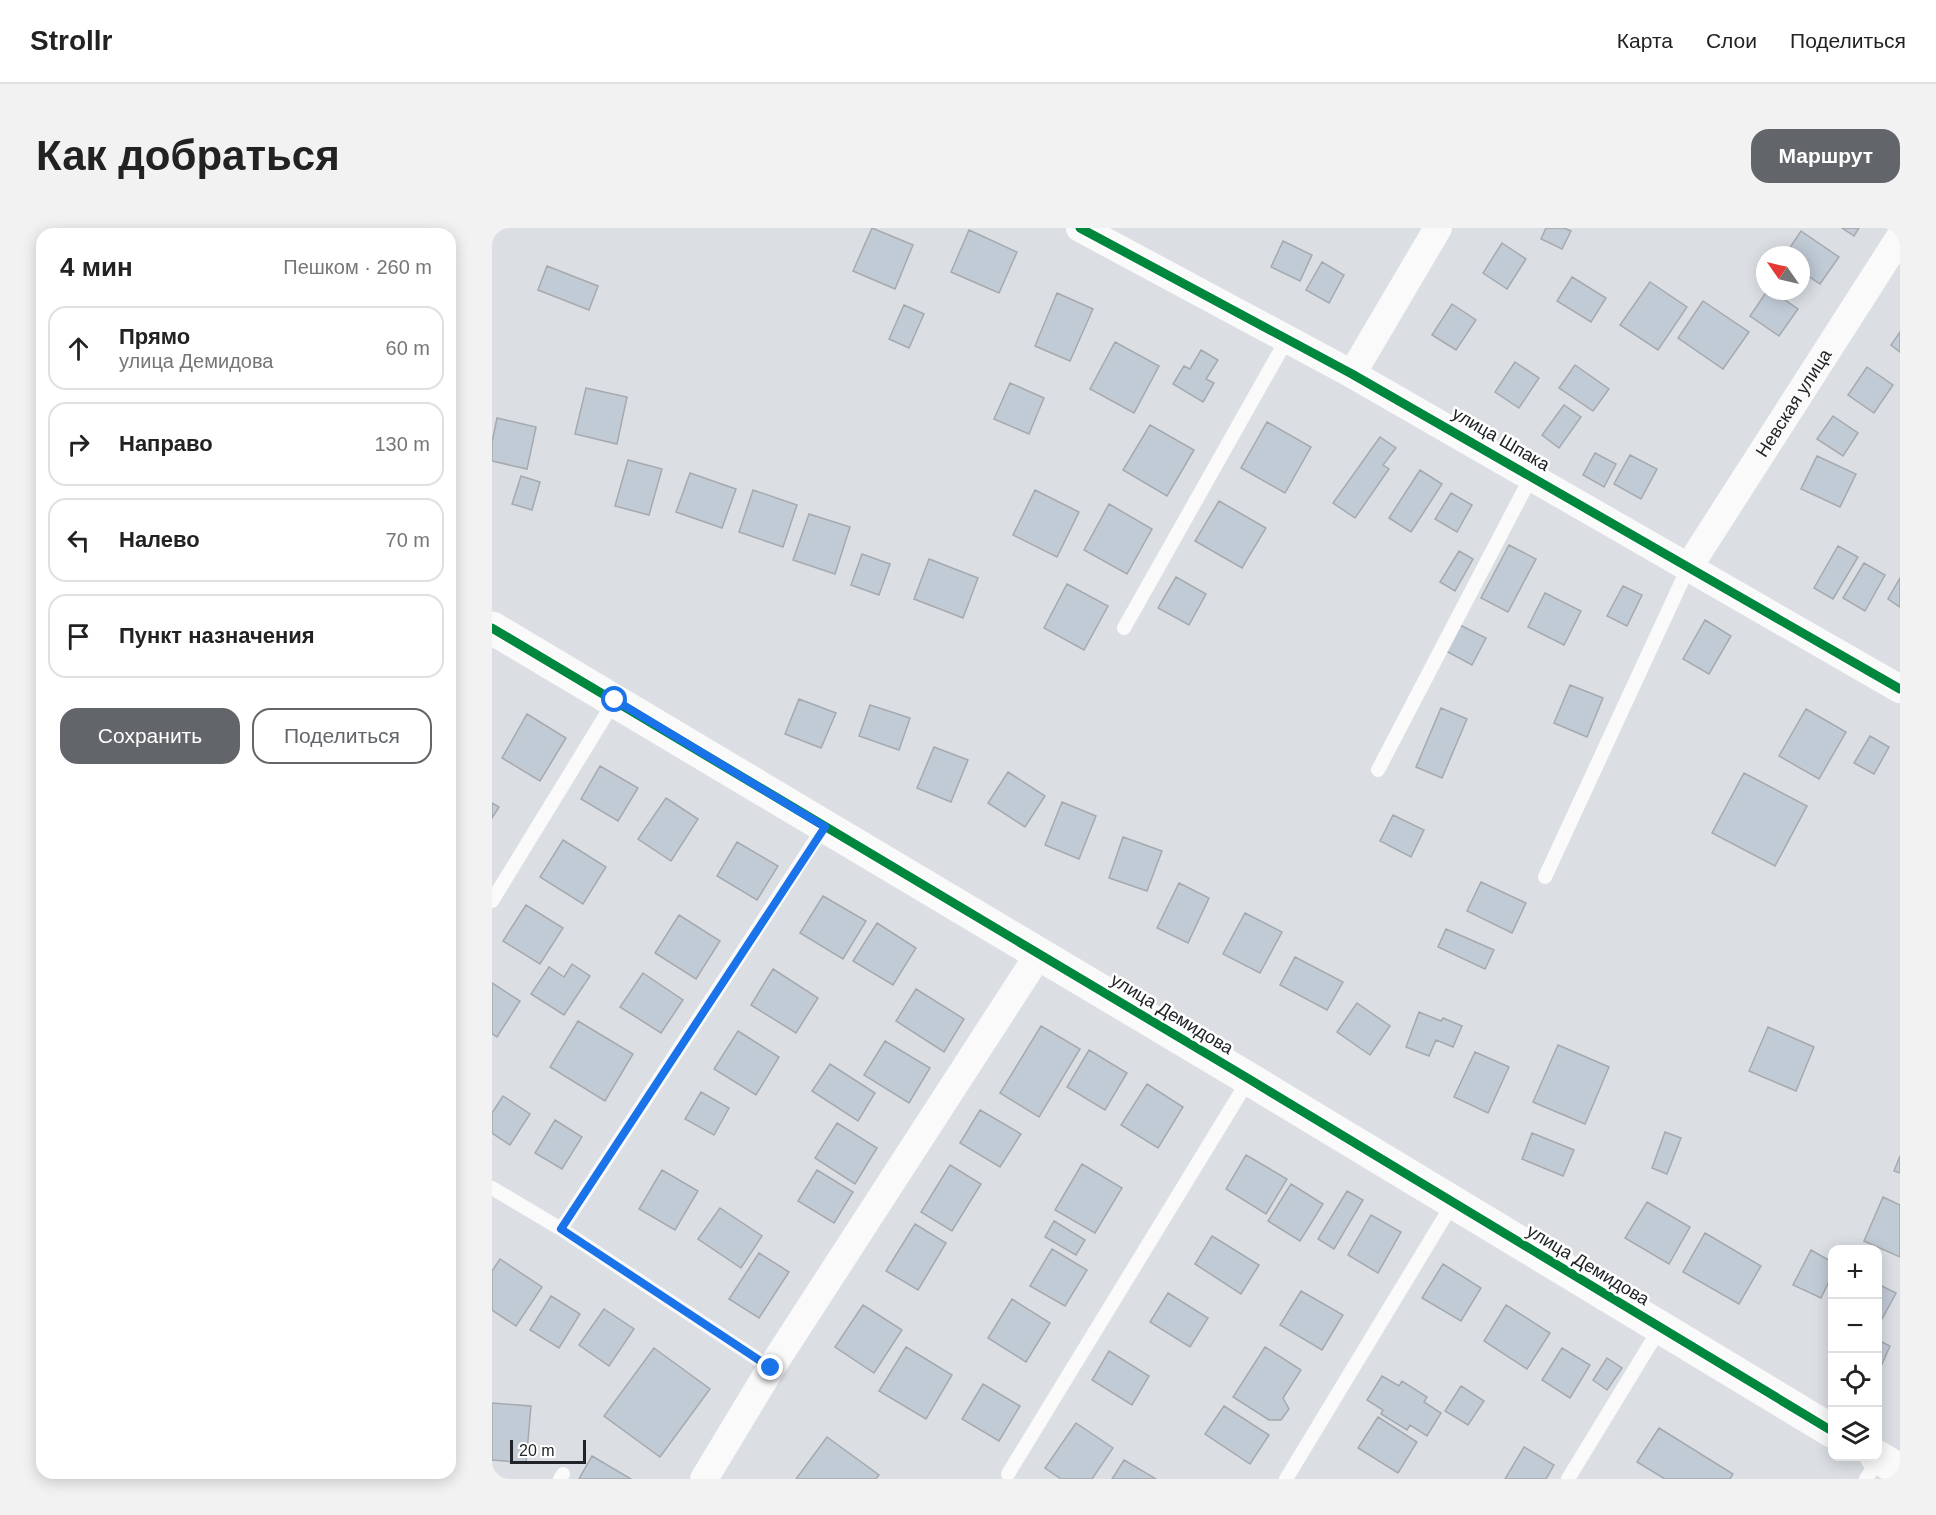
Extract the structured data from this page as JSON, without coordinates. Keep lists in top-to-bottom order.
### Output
{
  "streets": {
    "street": ["Невская улица", "улица Шпака", "улица Демидова"]
  },
  "crossings": [
    ["Невская улица", "улица Шпака"]
  ],
  "scale_bar": "20 m",
  "north": "top left",
  "page": {
    "header": "Strollr",
    "nav": ["Карта", "Слои", "Поделиться"],
    "buttons": [
      "Маршрут",
      ["Сохранить", "Поделиться"]
    ],
    "title": "Как добраться",
    "heading": ["4 мин", "Пешком · 260 m"],
    "list": [
      ["Прямо", "улица Демидова", "60 m"],
      ["Направо", "130 m"],
      ["Налево", "70 m"],
      "Пункт назначения"
    ],
    "map_buttons": ["+", "−"],
    "scale": "20 m"
  }
}
